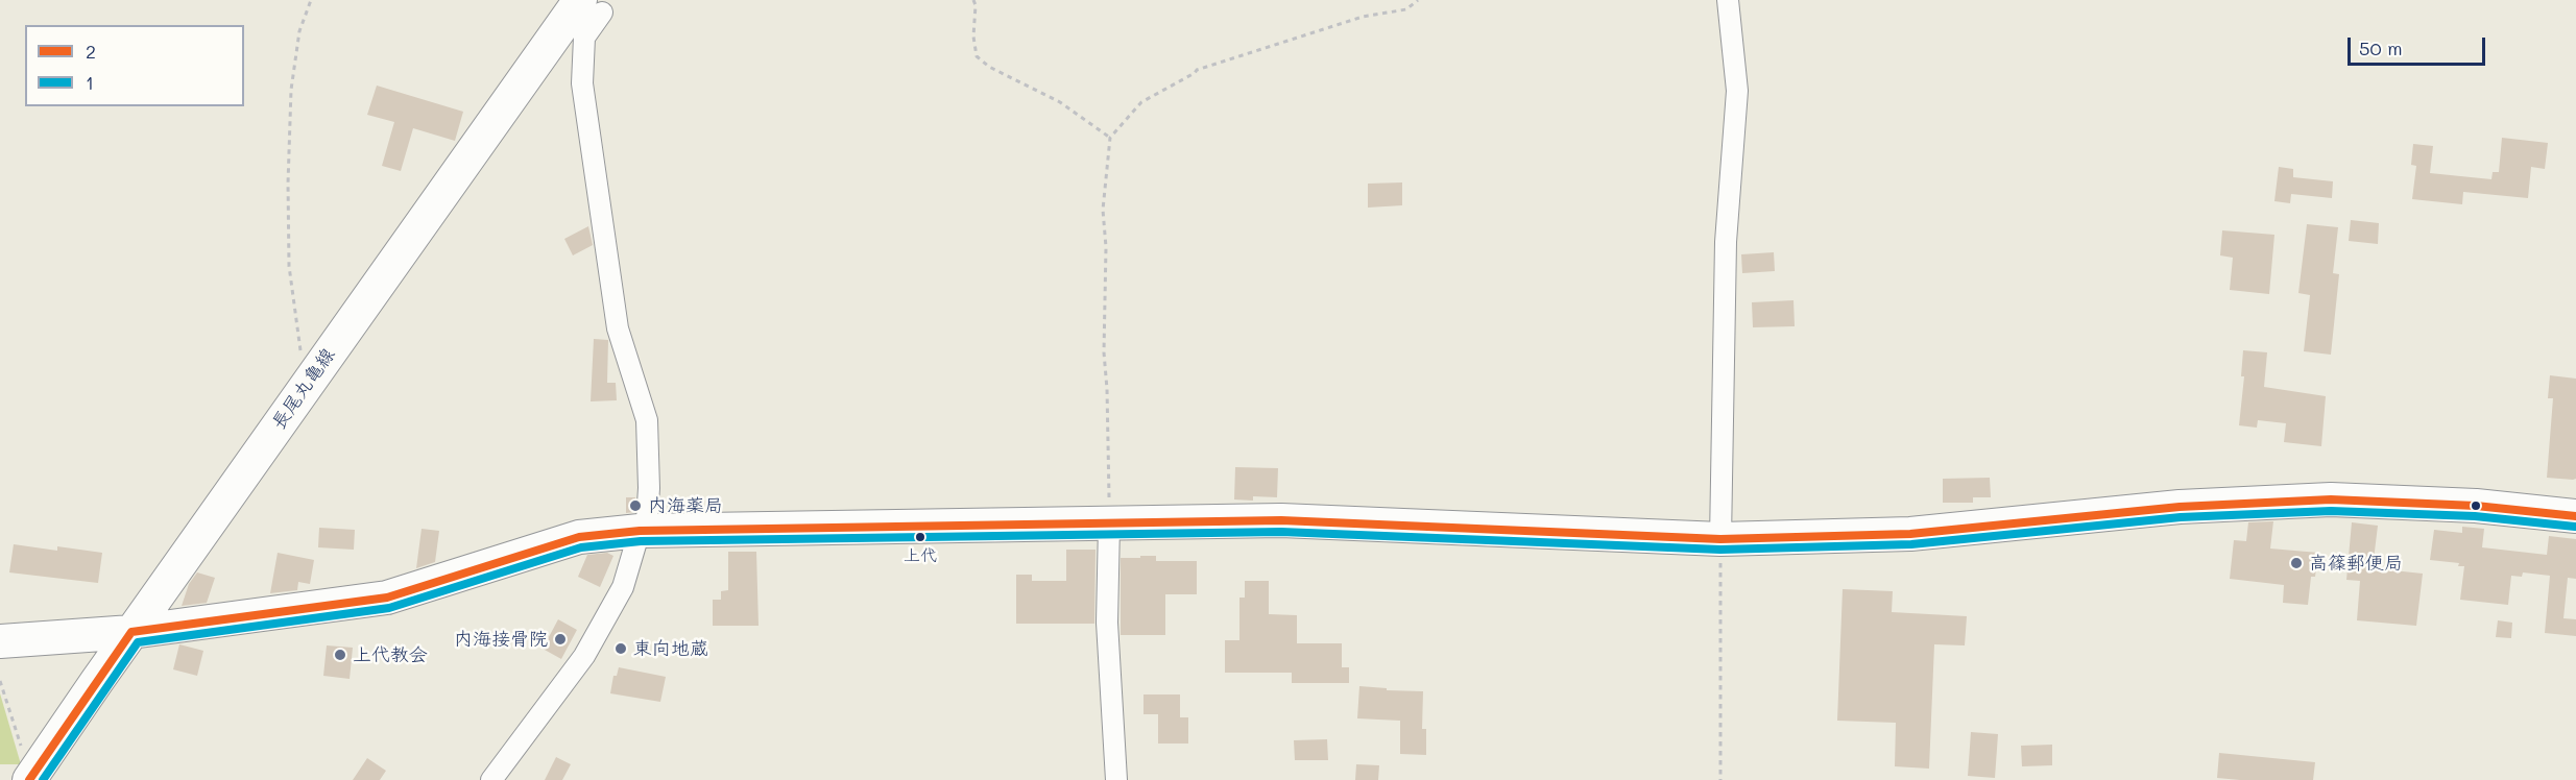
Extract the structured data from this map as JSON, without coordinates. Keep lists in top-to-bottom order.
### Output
{
  "streets": {
    "main road": ["長尾丸亀線"]
  },
  "places": [
    "内海薬局",
    "上代",
    "高篠郵便局",
    "内海接骨院",
    "東向地蔵",
    "上代教会"
  ],
  "lines": ["transit line 2", "transit line 1"],
  "legend": ["2", "1"],
  "scale_bar": "50 m"
}
